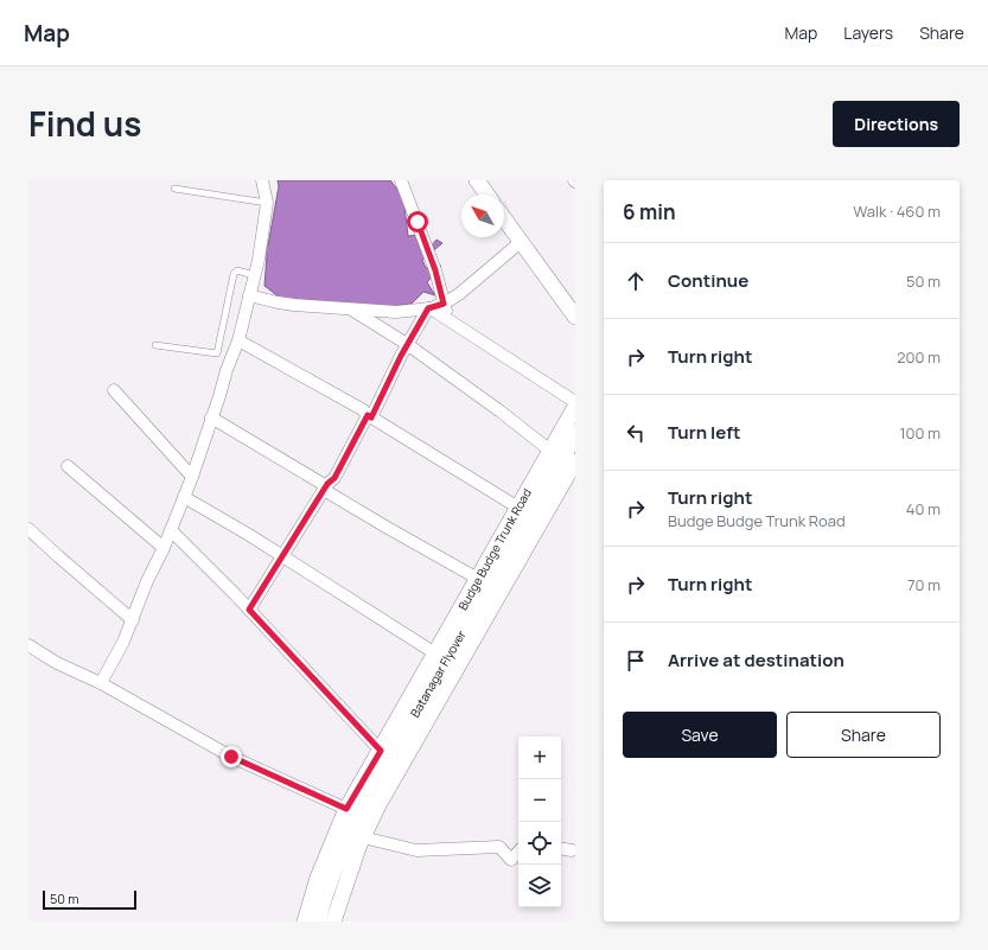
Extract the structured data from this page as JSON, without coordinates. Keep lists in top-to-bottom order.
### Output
{
  "streets": {
    "main road": ["Batanagar Flyover"],
    "street": ["Budge Budge Trunk Road"]
  },
  "scale_bar": "50 m",
  "north": "top left",
  "page": {
    "header": "Map",
    "nav": ["Map", "Layers", "Share"],
    "title": "Find us",
    "buttons": [
      "Directions",
      ["Save", "Share"]
    ],
    "heading": ["6 min", "Walk · 460 m"],
    "list": [
      ["Continue", "50 m"],
      ["Turn right", "200 m"],
      ["Turn left", "100 m"],
      ["Turn right", "Budge Budge Trunk Road", "40 m"],
      ["Turn right", "70 m"],
      "Arrive at destination"
    ],
    "map_buttons": ["+", "−"],
    "scale": "50 m"
  }
}
